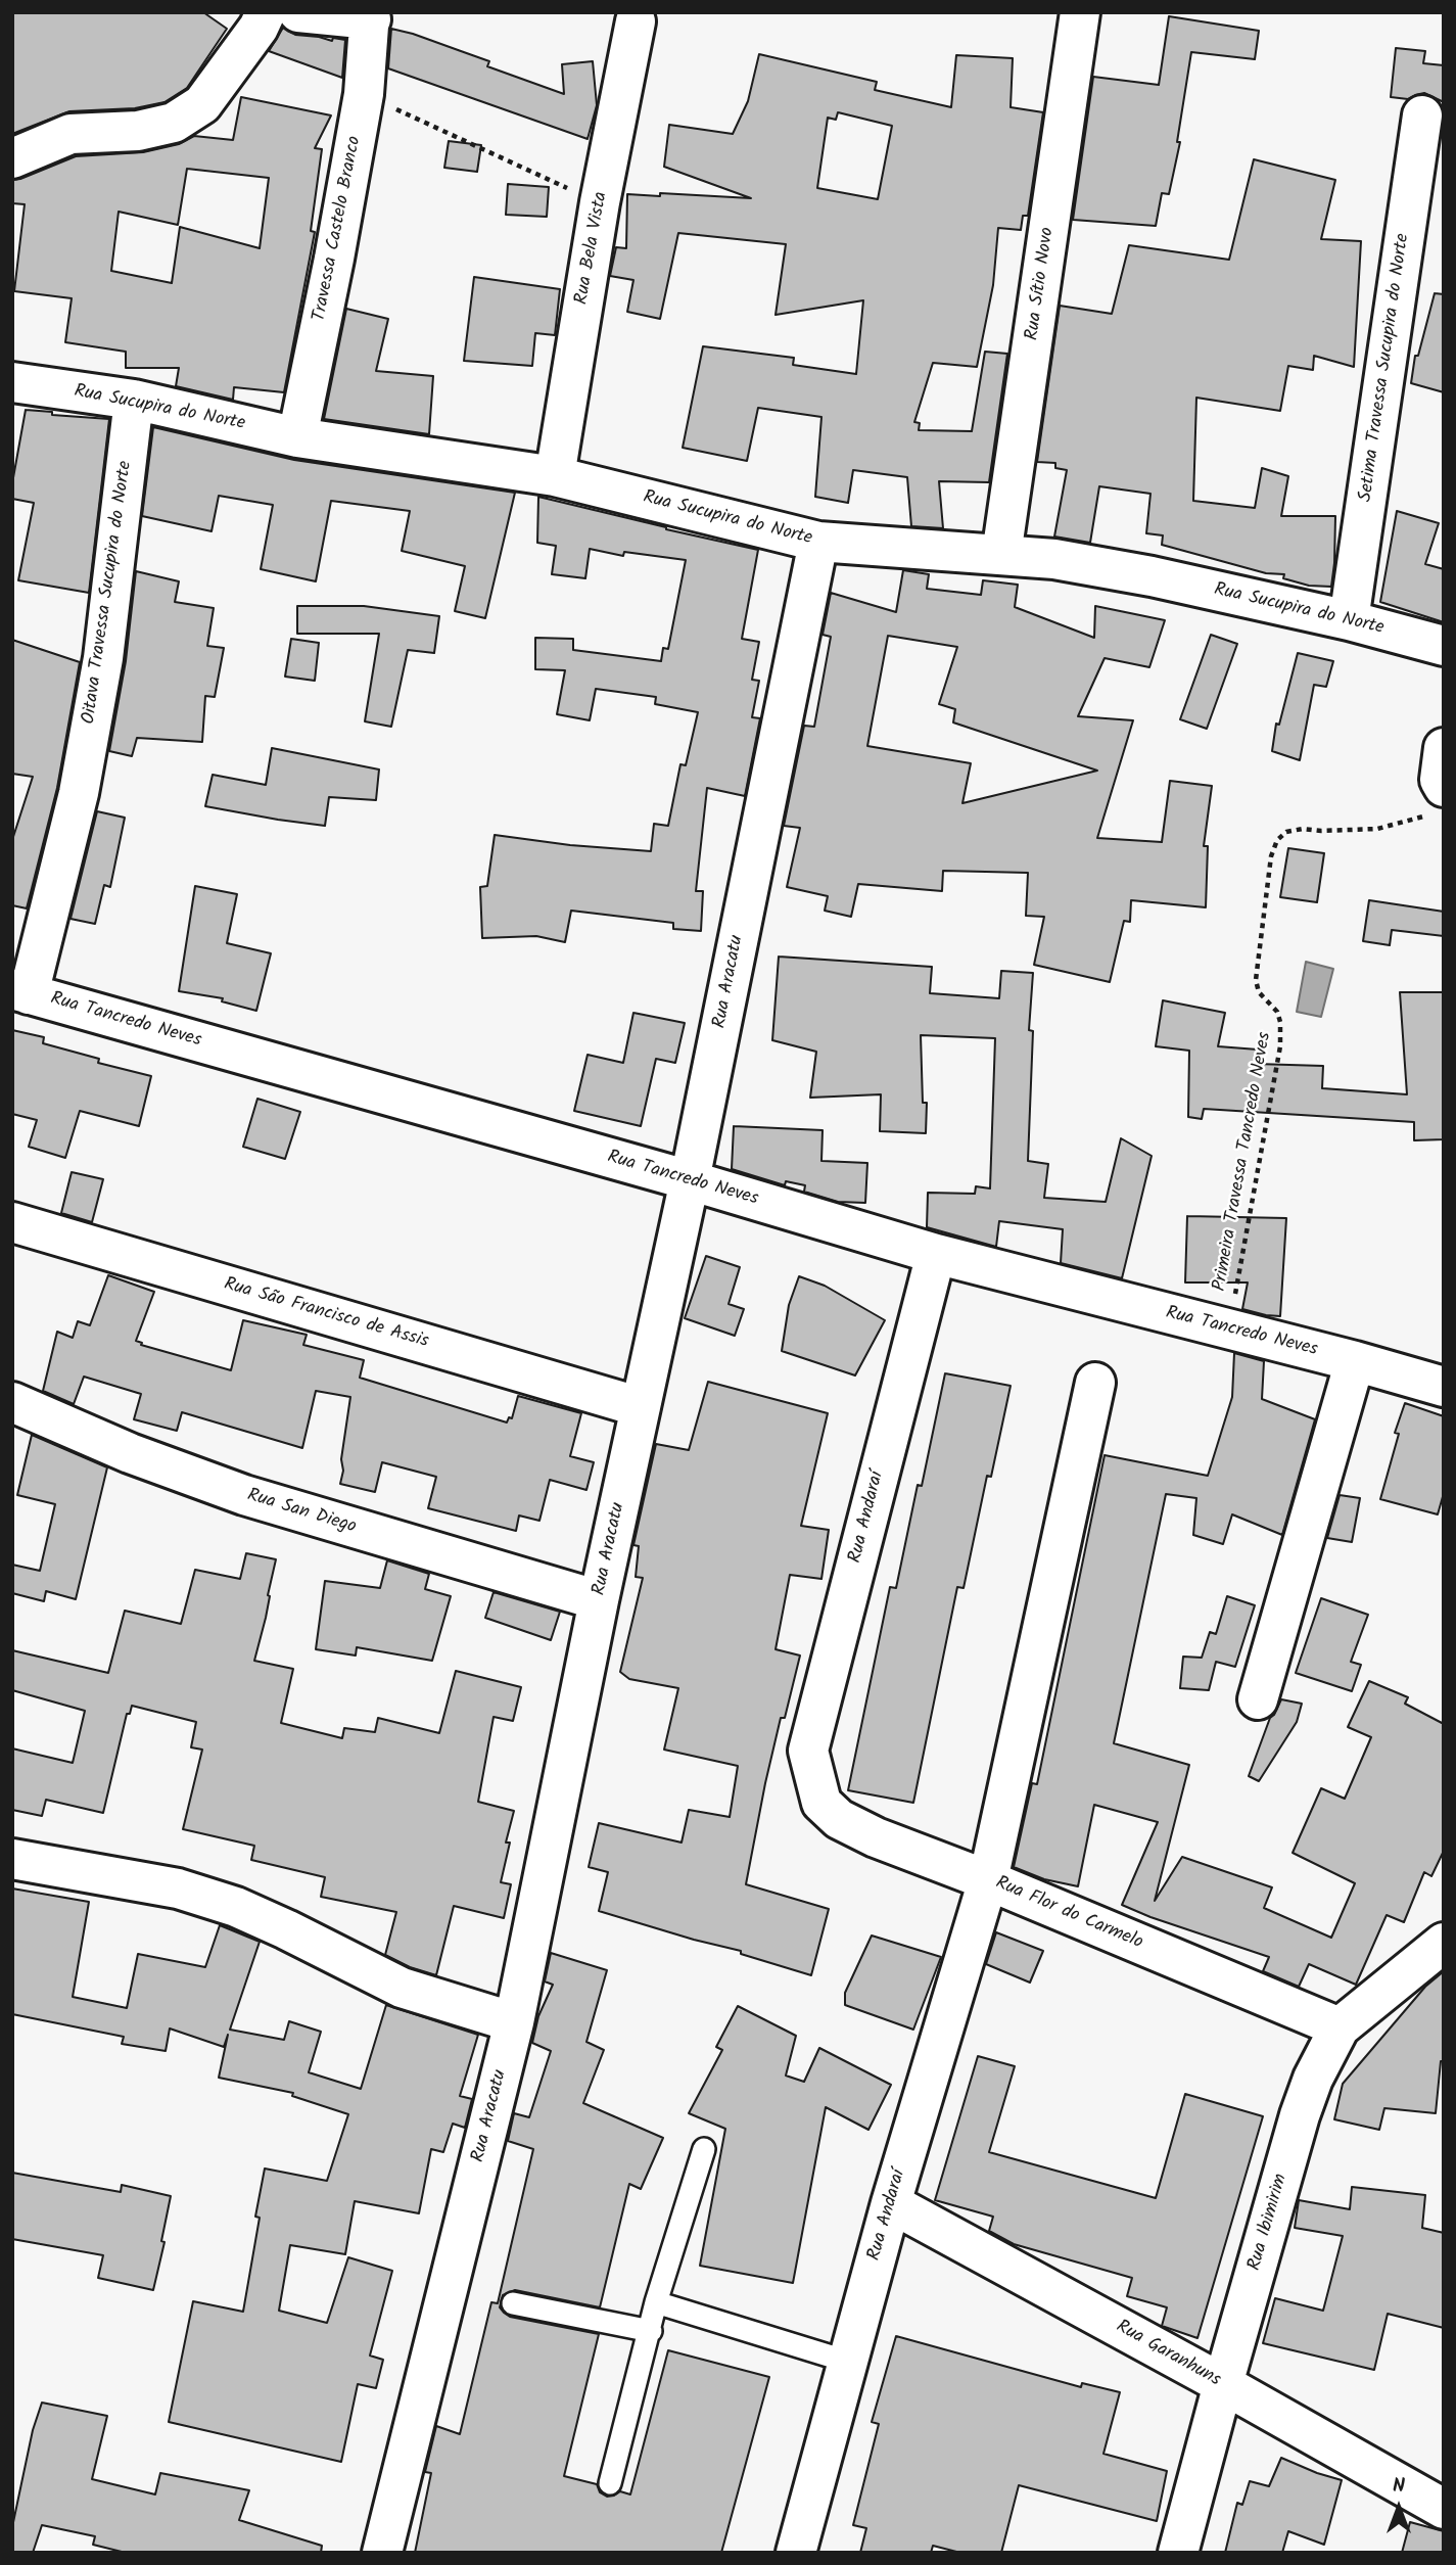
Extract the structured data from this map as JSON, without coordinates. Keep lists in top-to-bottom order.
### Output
{
  "streets": {
    "street": [
      "Travessa Castelo Branco",
      "Rua Bela Vista",
      "Rua Sítio Novo",
      "Setima Travessa Sucupira do Norte",
      "Rua Sucupira do Norte",
      "Oitava Travessa Sucupira do Norte",
      "Rua Aracatu",
      "Rua Tancredo Neves",
      "Rua São Francisco de Assis",
      "Rua San Diego",
      "Rua Andaraí",
      "Rua Flor do Carmelo",
      "Rua Ibimirim",
      "Rua Garanhuns"
    ],
    "path": ["Primeira Travessa Tancredo Neves"]
  },
  "crossings": [
    ["Travessa Castelo Branco", "Rua Sucupira do Norte"],
    ["Rua Bela Vista", "Rua Sucupira do Norte"],
    ["Rua Sítio Novo", "Rua Sucupira do Norte"],
    ["Setima Travessa Sucupira do Norte", "Rua Sucupira do Norte"],
    ["Rua Sucupira do Norte", "Oitava Travessa Sucupira do Norte"],
    ["Rua Sucupira do Norte", "Rua Aracatu"],
    ["Oitava Travessa Sucupira do Norte", "Rua Tancredo Neves"],
    ["Rua Aracatu", "Rua Tancredo Neves"],
    ["Rua Aracatu", "Rua São Francisco de Assis"],
    ["Rua Aracatu", "Rua San Diego"],
    ["Rua Tancredo Neves", "Primeira Travessa Tancredo Neves"],
    ["Rua Tancredo Neves", "Rua Andaraí"],
    ["Rua Andaraí", "Rua Flor do Carmelo"],
    ["Rua Andaraí", "Rua Garanhuns"],
    ["Rua Flor do Carmelo", "Rua Ibimirim"],
    ["Rua Ibimirim", "Rua Garanhuns"]
  ],
  "north": "top"
}
